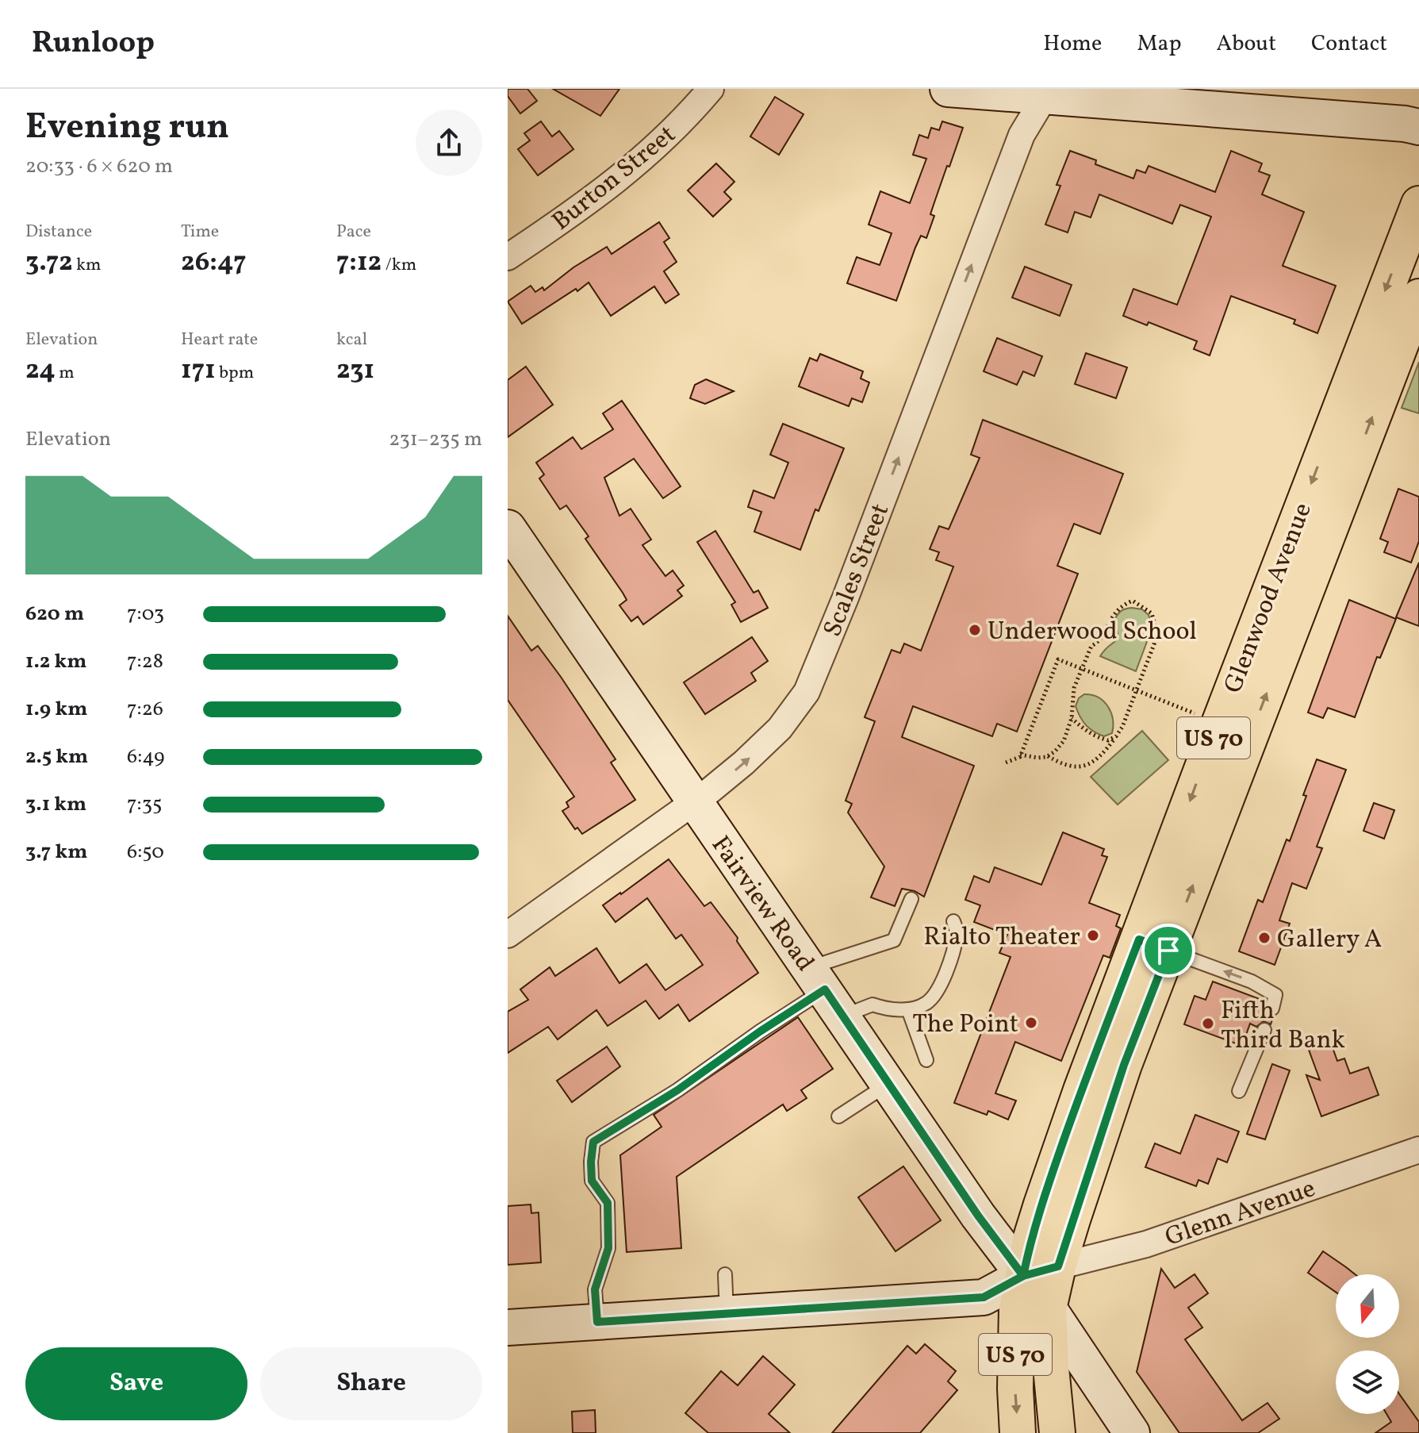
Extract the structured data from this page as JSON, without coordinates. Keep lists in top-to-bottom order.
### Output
{
  "streets": {
    "main road": ["Glenwood Avenue", "US 70"],
    "street": [
      "Burton Street",
      "Scales Street",
      "Fairview Road",
      "Glenn Avenue"
    ]
  },
  "crossings": [
    ["Scales Street", "Fairview Road"],
    ["Glenwood Avenue", "Fairview Road"],
    ["Glenwood Avenue", "Glenn Avenue"]
  ],
  "one_way": ["Scales Street"],
  "places": [
    "Underwood School",
    "Rialto Theater",
    "Gallery A",
    "The Point",
    "Fifth Third Bank"
  ],
  "north": "bottom",
  "page": {
    "header": "Runloop",
    "nav": [
      "Home",
      "Map",
      "About",
      "Contact"
    ],
    "heading": ["Evening run", "20:33 · 6 × 620 m"],
    "stats": [
      ["Distance", "3.72 km"],
      ["Time", "26:47"],
      ["Pace", "7:12 /km"],
      ["Elevation", "24 m"],
      ["Heart rate", "171 bpm"],
      ["kcal", "231"]
    ],
    "chart": ["Elevation", "231–235 m"],
    "list": [
      {
        "name": "620 m",
        "note": "7:03"
      },
      {
        "name": "1.2 km",
        "note": "7:28"
      },
      {
        "name": "1.9 km",
        "note": "7:26"
      },
      {
        "name": "2.5 km",
        "note": "6:49"
      },
      {
        "name": "3.1 km",
        "note": "7:35"
      },
      {
        "name": "3.7 km",
        "note": "6:50"
      }
    ],
    "buttons": ["Save", "Share"]
  }
}
